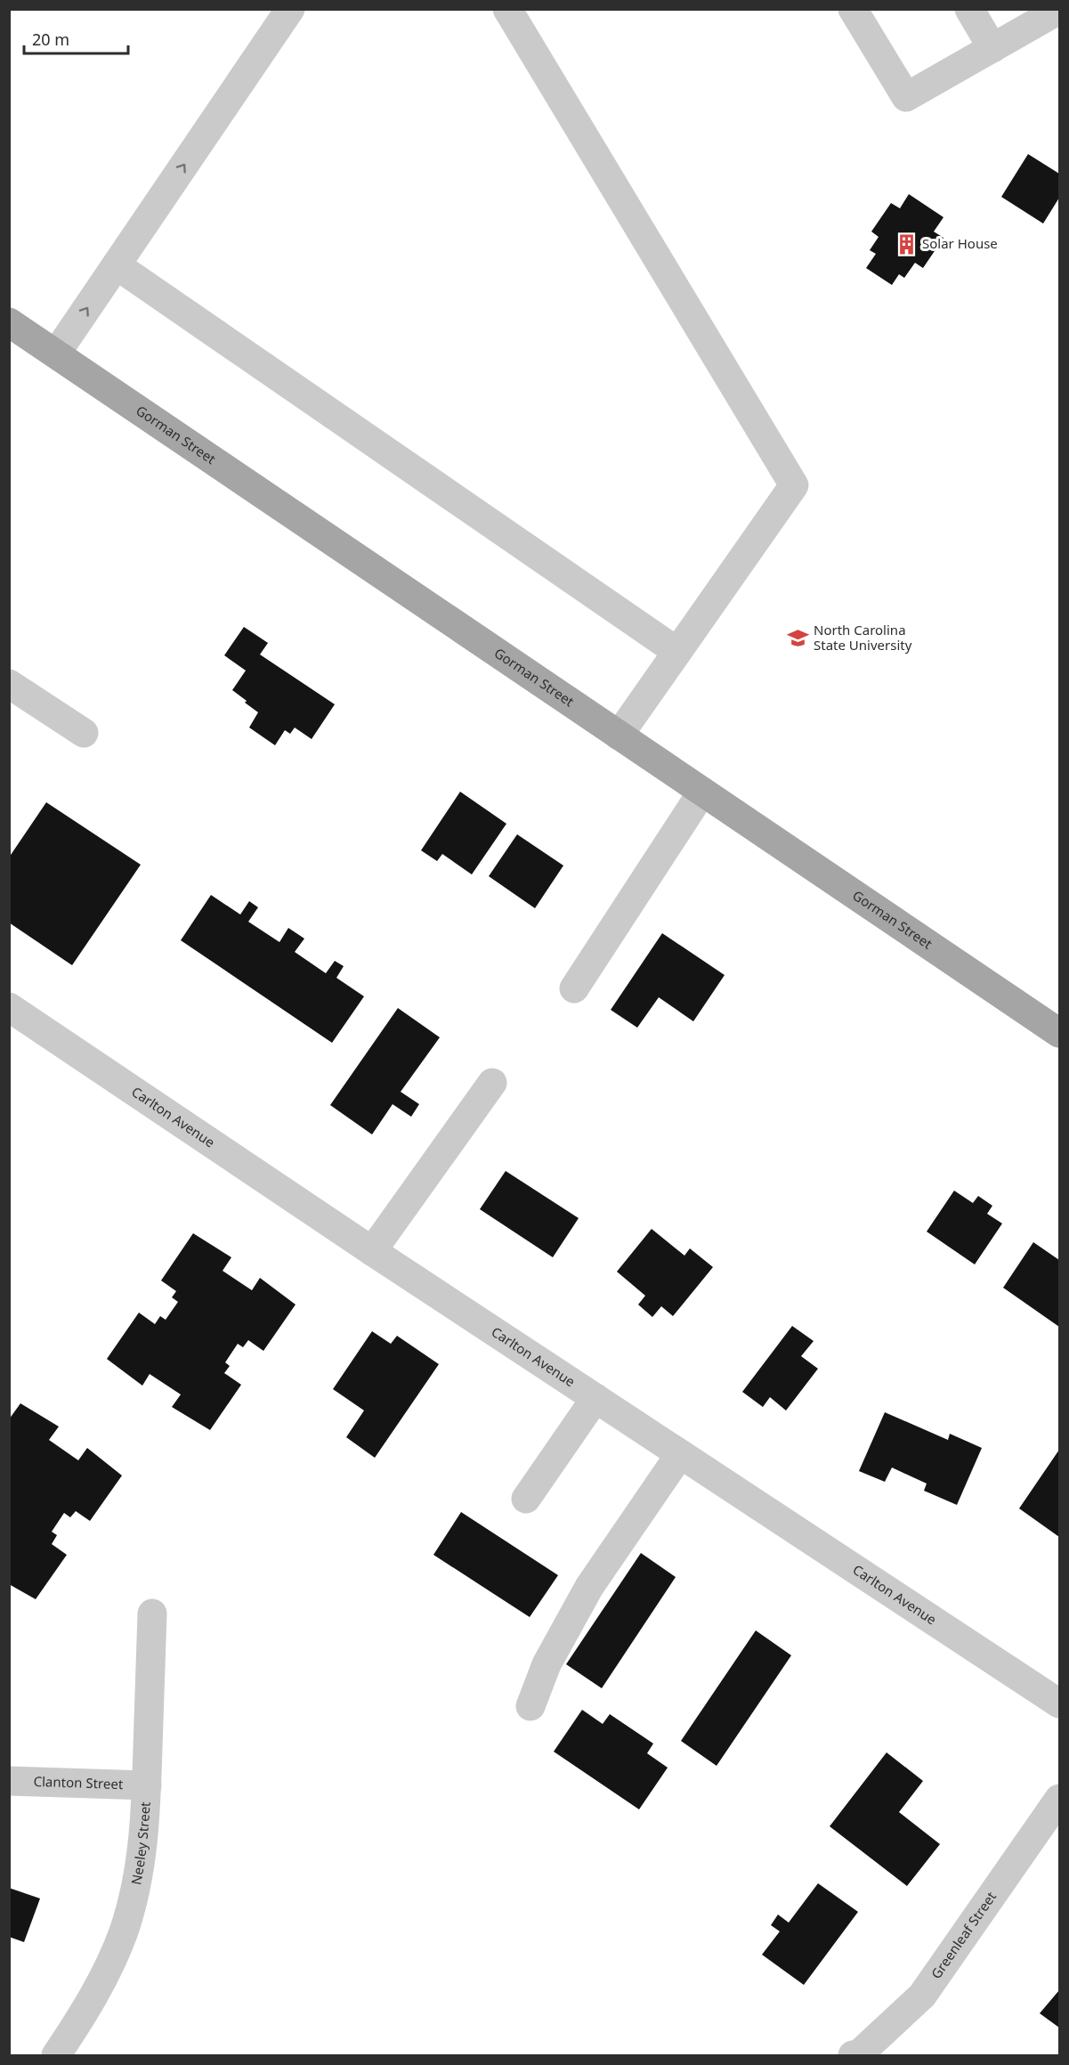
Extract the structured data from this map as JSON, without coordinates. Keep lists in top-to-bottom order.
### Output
{
  "streets": {
    "main road": ["Gorman Street"],
    "street": [
      "Carlton Avenue",
      "Clanton Street",
      "Neeley Street",
      "Greenleaf Street"
    ]
  },
  "crossings": [
    ["Clanton Street", "Neeley Street"]
  ],
  "places": {
    "building": ["Solar House"],
    "school or university": ["North Carolina State University"]
  },
  "scale_bar": "20 m"
}
